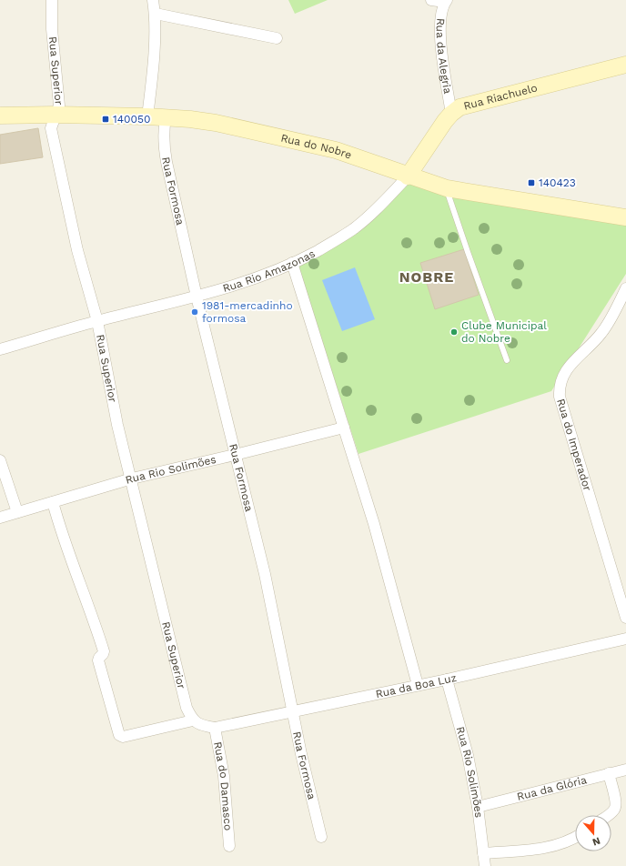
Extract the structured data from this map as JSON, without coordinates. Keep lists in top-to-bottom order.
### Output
{
  "streets": {
    "main road": ["Rua Riachuelo", "Rua do Nobre"],
    "street": [
      "Rua da Alegria",
      "Rua Superior",
      "Rua Formosa",
      "Rua Rio Amazonas",
      "Rua do Imperador",
      "Rua Rio Solimões",
      "Rua da Boa Luz",
      "Rua do Damasco",
      "Rua da Glória"
    ]
  },
  "crossings": [
    ["Rua da Alegria", "Rua Riachuelo"],
    ["Rua Superior", "Rua do Nobre"],
    ["Rua Superior", "Rua Rio Amazonas"],
    ["Rua Superior", "Rua Rio Solimões"],
    ["Rua Riachuelo", "Rua do Nobre"],
    ["Rua Riachuelo", "Rua Rio Amazonas"],
    ["Rua do Nobre", "Rua Formosa"],
    ["Rua do Nobre", "Rua Rio Amazonas"],
    ["Rua Formosa", "Rua Rio Amazonas"],
    ["Rua Formosa", "Rua Rio Solimões"],
    ["Rua Formosa", "Rua da Boa Luz"],
    ["Rua Rio Solimões", "Rua da Boa Luz"],
    ["Rua Rio Solimões", "Rua da Glória"],
    ["Rua da Boa Luz", "Rua do Damasco"]
  ],
  "districts": ["NOBRE"],
  "places": {
    "transit": ["140050", "140423"],
    "other": ["1981-mercadinho formosa", "Clube Municipal do Nobre"]
  },
  "north": "bottom"
}
